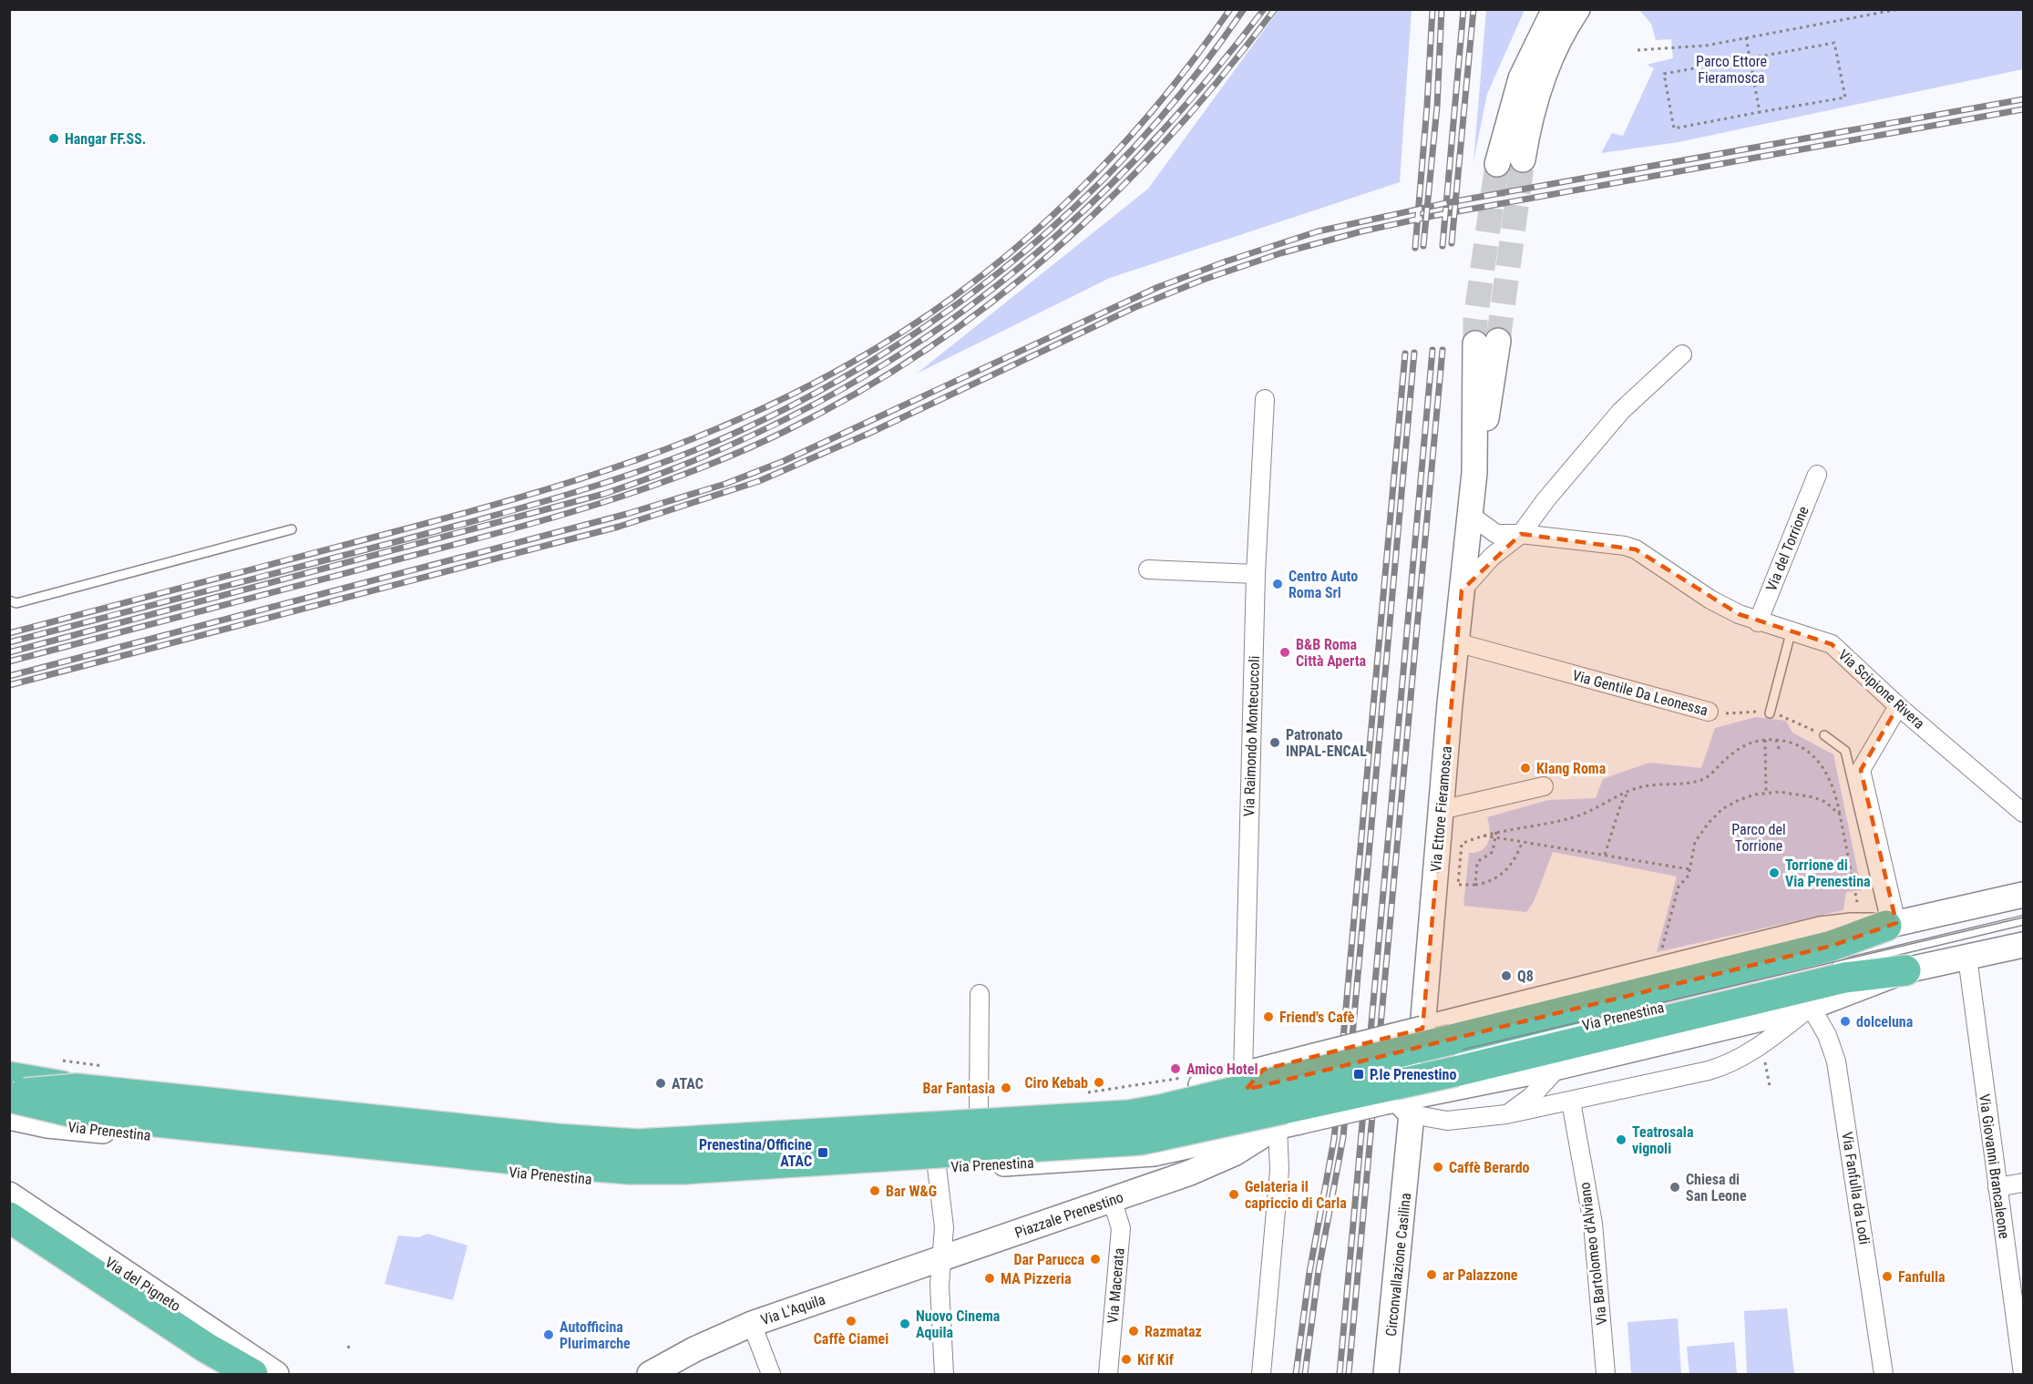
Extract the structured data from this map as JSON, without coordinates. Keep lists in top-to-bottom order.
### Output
{
  "streets": {
    "main road": [
      "Via Ettore Fieramosca",
      "Via Prenestina",
      "Piazzale Prenestino",
      "Circonvallazione Casilina",
      "Via del Pigneto",
      "Via L'Aquila"
    ],
    "street": [
      "Via del Torrione",
      "Via Scipione Rivera",
      "Via Gentile Da Leonessa",
      "Via Raimondo Montecuccoli",
      "Via Giovanni Brancaleone",
      "Via Fanfulla da Lodi",
      "Via Bartolomeo d'Alviano",
      "Via Macerata"
    ]
  },
  "crossings": [
    ["Via del Torrione", "Via Scipione Rivera"],
    ["Via Gentile Da Leonessa", "Via Ettore Fieramosca"],
    ["Piazzale Prenestino", "Via Macerata"],
    ["Piazzale Prenestino", "Via L'Aquila"]
  ],
  "parks": ["Parco Ettore Fieramosca", "Parco del Torrione"],
  "places": {
    "other": [
      "Hangar FF.SS.",
      "Centro Auto Roma Srl",
      "B&B Roma Città Aperta",
      "Patronato INPAL-ENCAL",
      "Klang Roma",
      "Torrione di Via Prenestina",
      "Q8",
      "Friend's Cafè",
      "dolceluna",
      "Amico Hotel",
      "Ciro Kebab",
      "ATAC",
      "Bar Fantasia",
      "Teatrosala vignoli",
      "Caffè Berardo",
      "Chiesa di San Leone",
      "Bar W&G",
      "Gelateria il capriccio di Carla",
      "Dar Parucca",
      "ar Palazzone",
      "Fanfulla",
      "MA Pizzeria",
      "Caffè Ciamei",
      "Nuovo Cinema Aquila",
      "Razmataz",
      "Autofficina Plurimarche",
      "Kif Kif"
    ],
    "transit": ["P.le Prenestino", "Prenestina/Officine ATAC"]
  }
}
